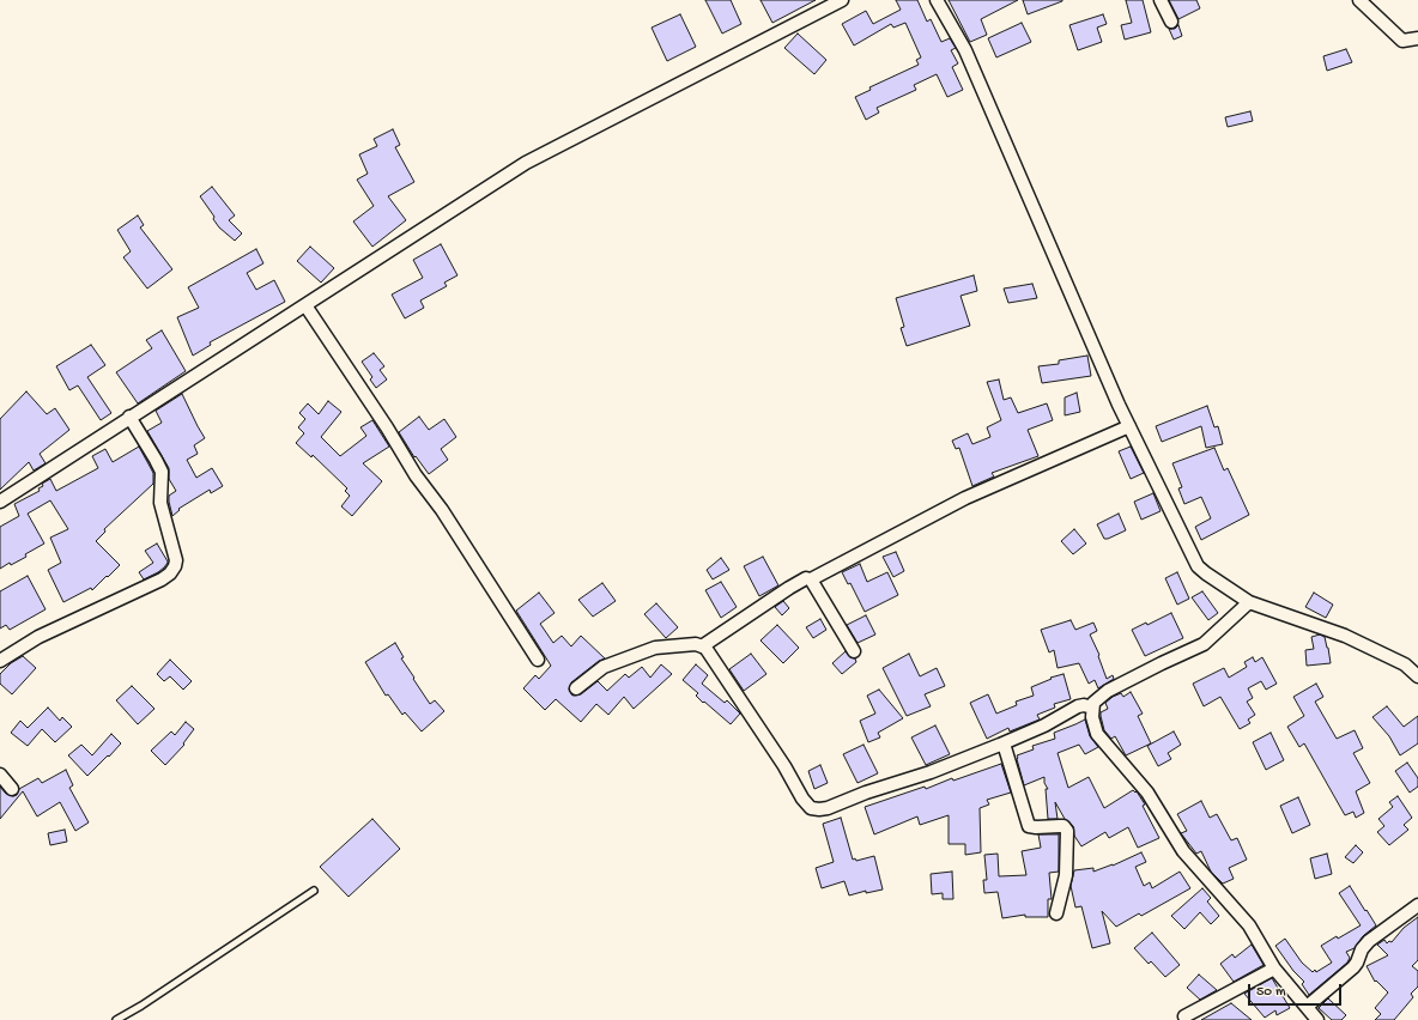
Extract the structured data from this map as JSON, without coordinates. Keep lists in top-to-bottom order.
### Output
{
  "scale_bar": "50 m"
}
